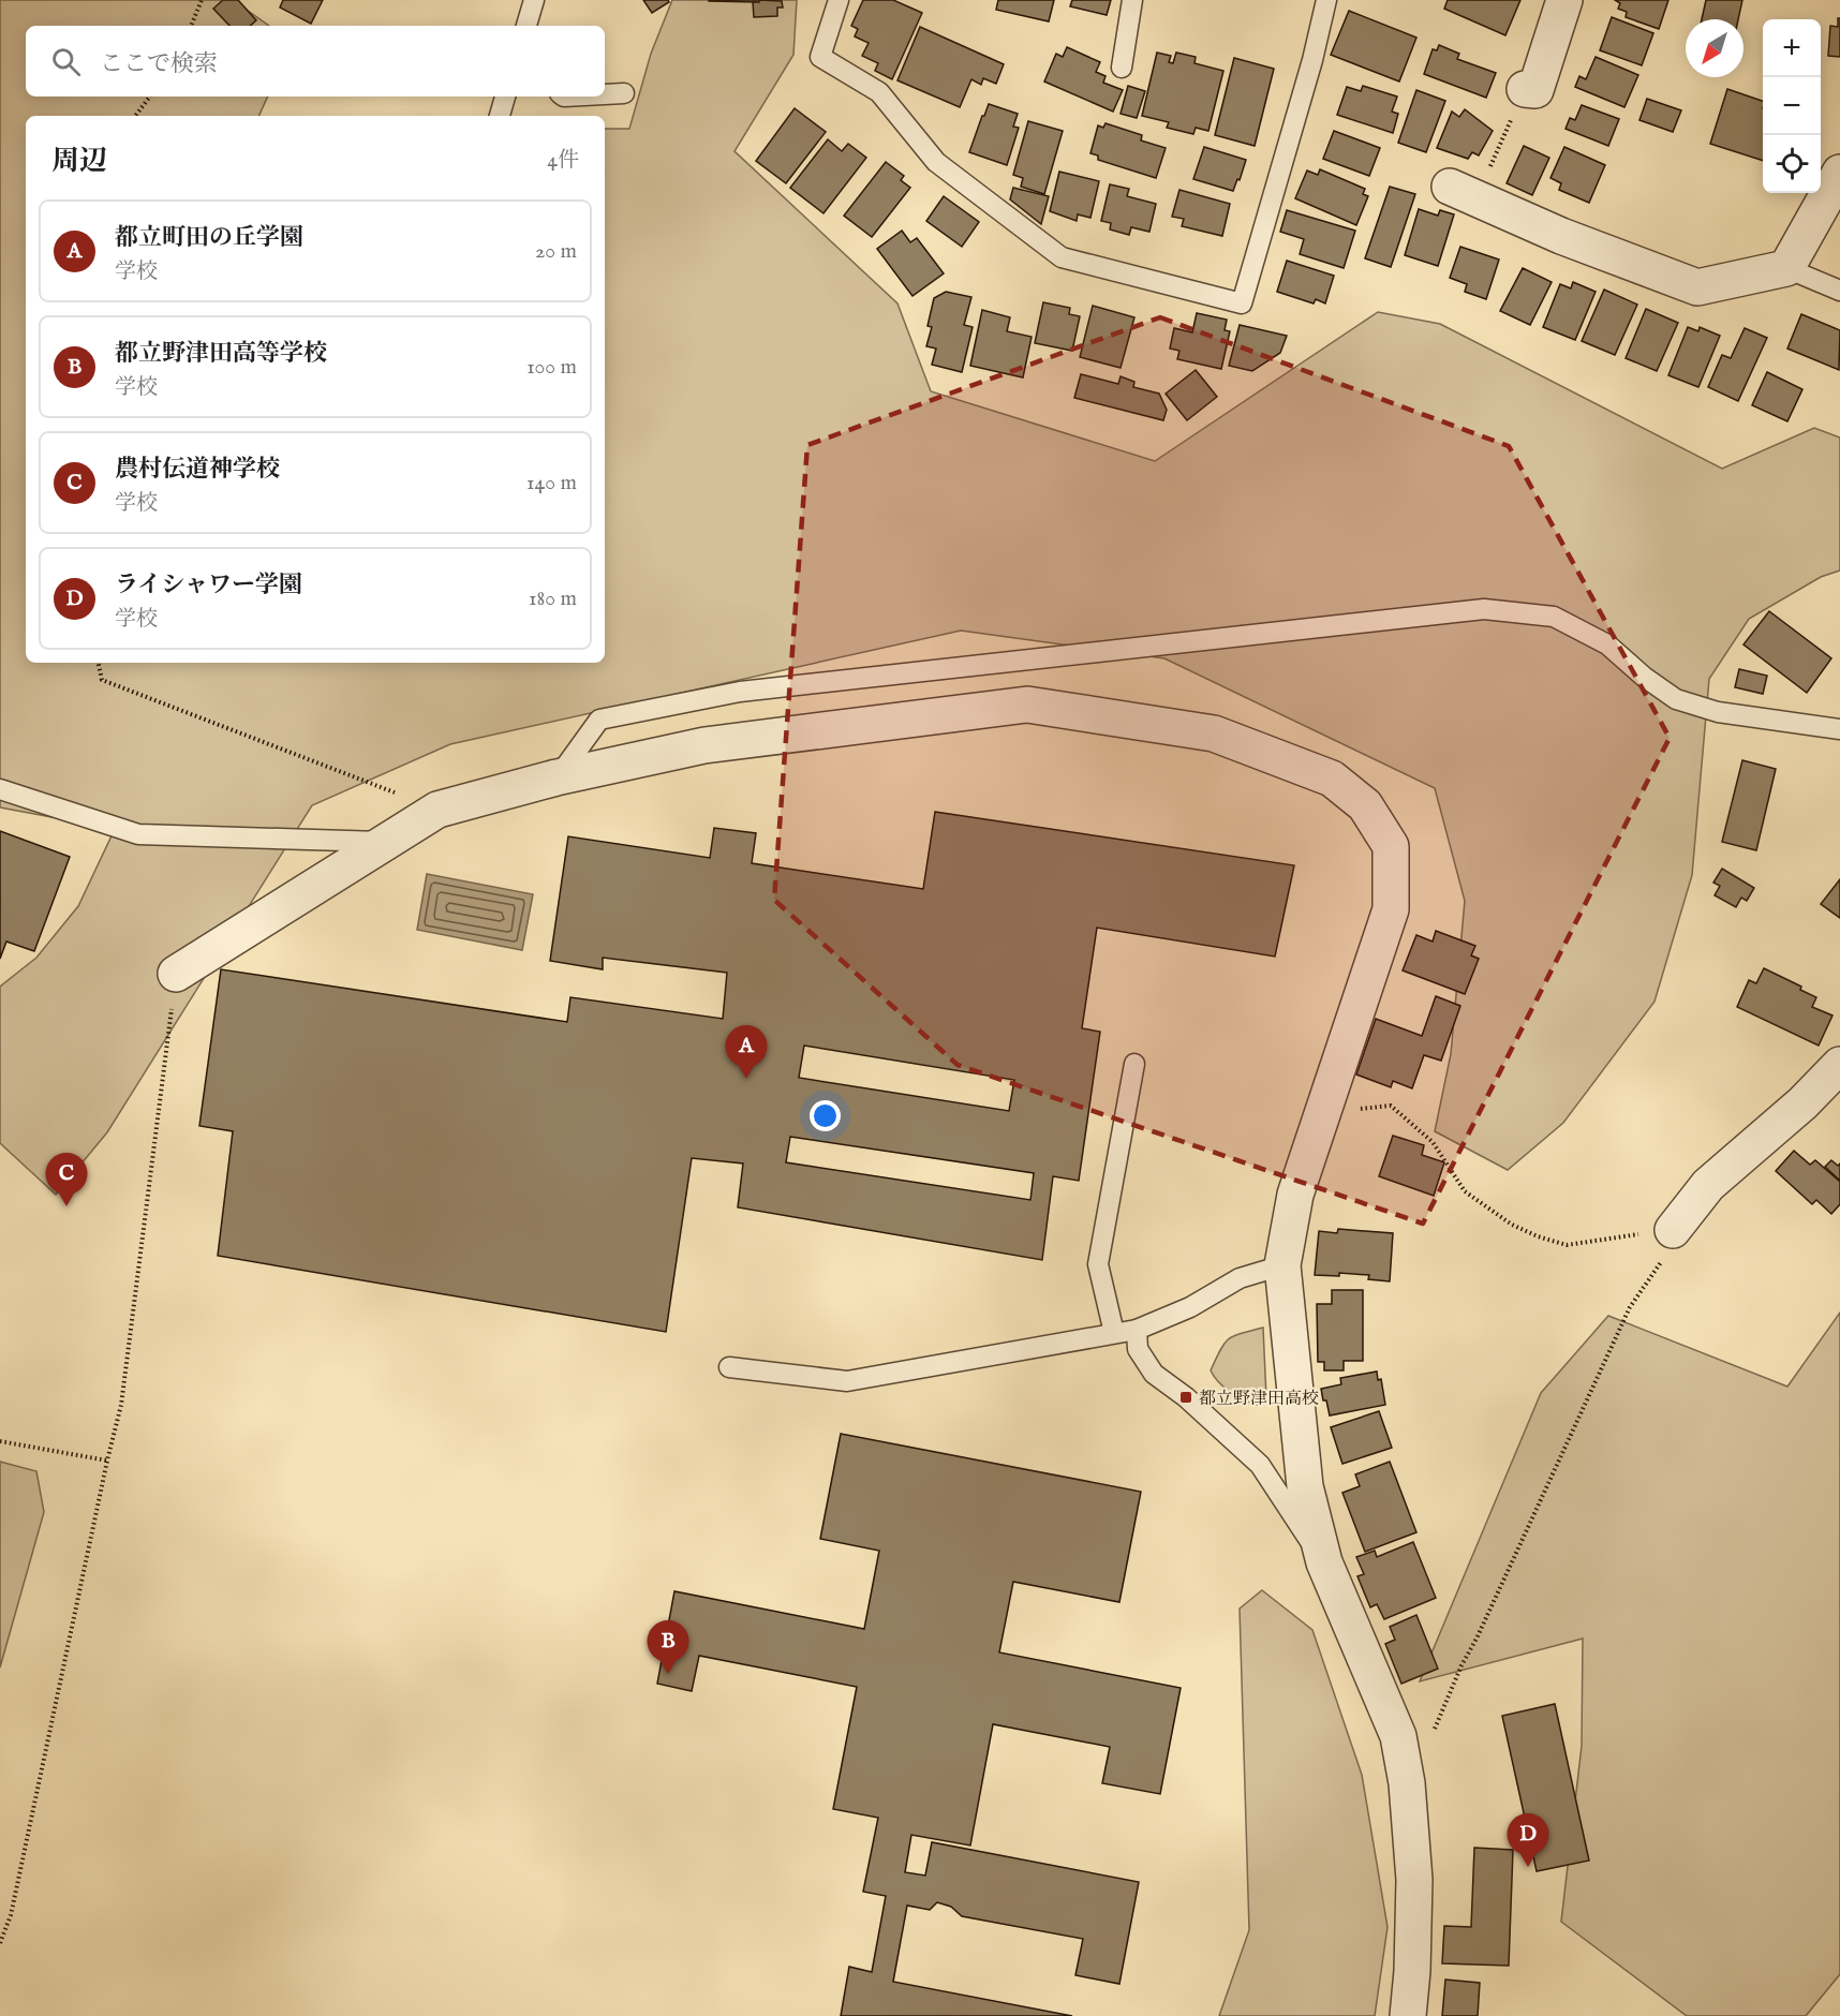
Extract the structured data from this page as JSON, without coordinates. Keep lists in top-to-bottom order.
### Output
{
  "places": {
    "transit": ["都立野津田高校"]
  },
  "north": "bottom left",
  "page": {
    "map_buttons": ["+", "−"],
    "search": "ここで検索",
    "heading": ["周辺", "4件"],
    "list": [
      {
        "mark": "A",
        "name": "都立町田の丘学園",
        "note": "学校",
        "value": "20 m"
      },
      {
        "mark": "B",
        "name": "都立野津田高等学校",
        "note": "学校",
        "value": "100 m"
      },
      {
        "mark": "C",
        "name": "農村伝道神学校",
        "note": "学校",
        "value": "140 m"
      },
      {
        "mark": "D",
        "name": "ライシャワー学園",
        "note": "学校",
        "value": "180 m"
      }
    ],
    "pins": [
      "A",
      "C",
      "B",
      "D"
    ]
  }
}
